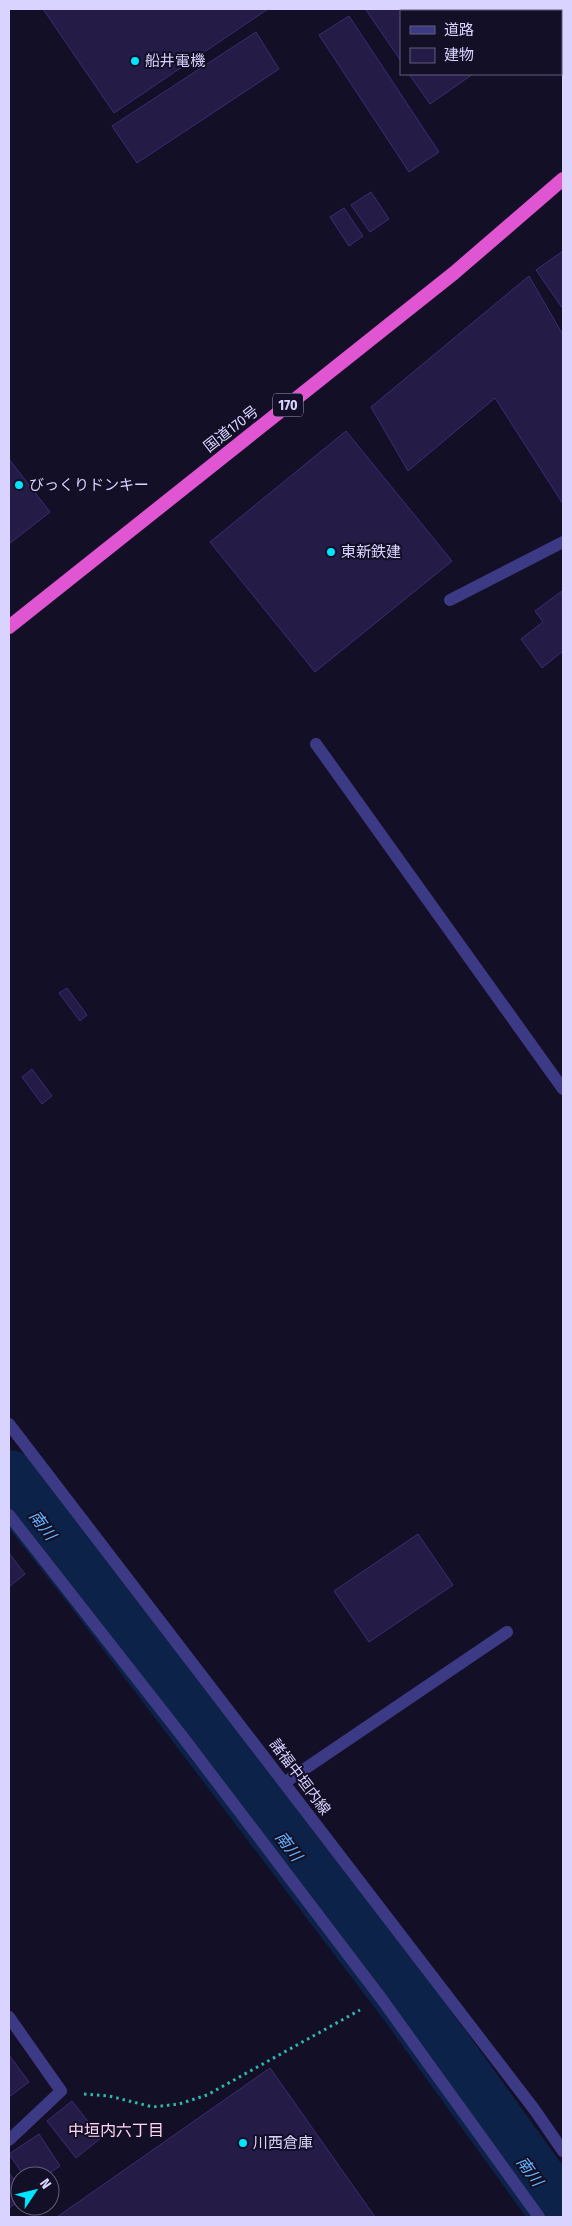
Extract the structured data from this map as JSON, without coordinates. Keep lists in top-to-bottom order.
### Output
{
  "streets": {
    "highway": ["170", "国道170号"],
    "street": ["諸福中垣内線"]
  },
  "districts": ["中垣内六丁目"],
  "water": ["南川"],
  "places": [
    "船井電機",
    "びっくりドンキー",
    "東新鉄建",
    "川西倉庫"
  ],
  "legend": ["道路", "建物"],
  "north": "top right"
}
